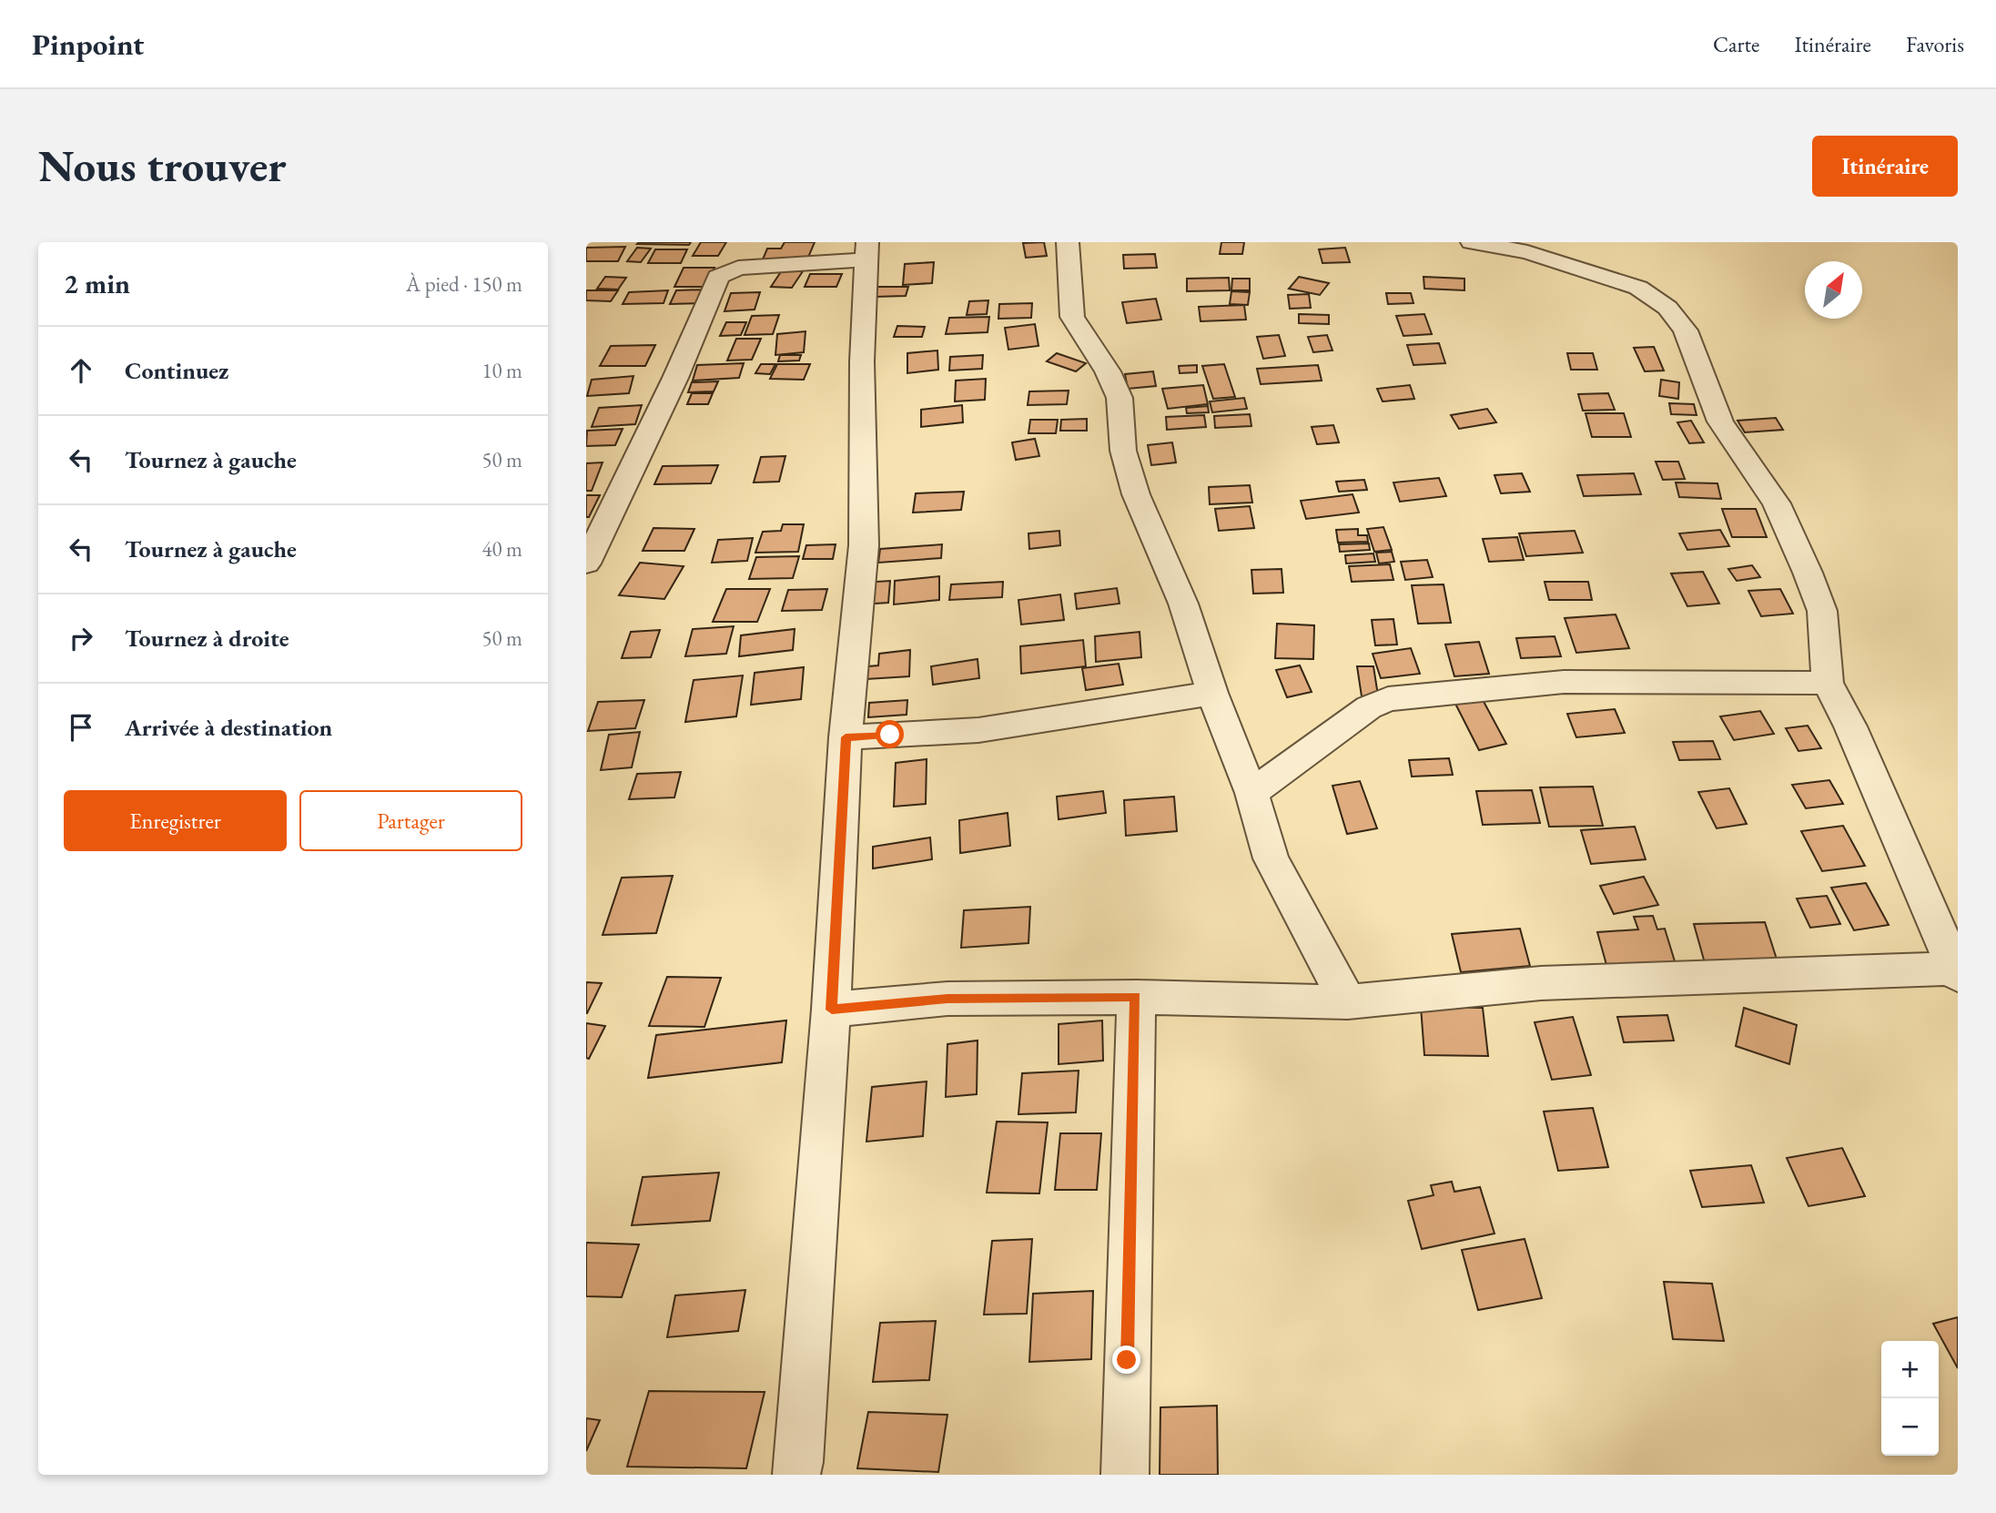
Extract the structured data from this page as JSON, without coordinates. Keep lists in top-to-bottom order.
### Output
{
  "north": "top right",
  "page": {
    "header": "Pinpoint",
    "nav": ["Carte", "Itinéraire", "Favoris"],
    "buttons": [
      "Itinéraire",
      ["Enregistrer", "Partager"]
    ],
    "title": "Nous trouver",
    "heading": ["2 min", "À pied · 150 m"],
    "list": [
      ["Continuez", "10 m"],
      ["Tournez à gauche", "50 m"],
      ["Tournez à gauche", "40 m"],
      ["Tournez à droite", "50 m"],
      "Arrivée à destination"
    ],
    "map_buttons": ["+", "−"]
  }
}
